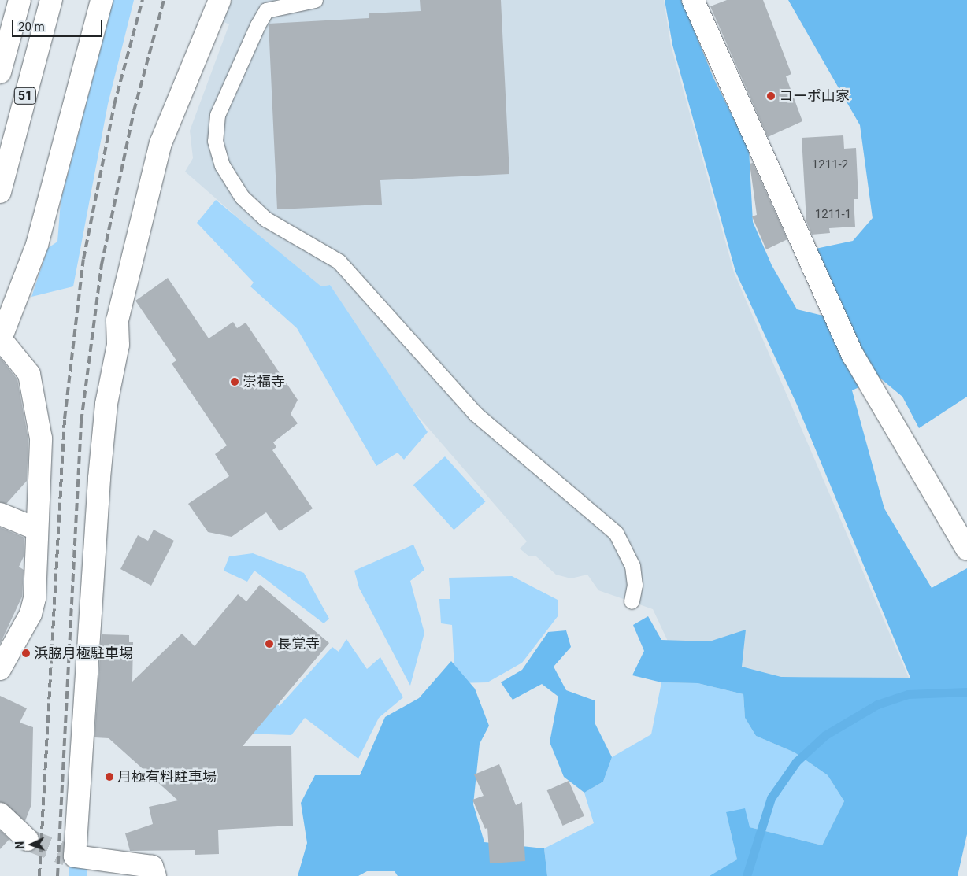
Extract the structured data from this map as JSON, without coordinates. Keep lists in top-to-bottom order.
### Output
{
  "streets": {
    "street": ["51"]
  },
  "places": [
    "コーポ山家",
    "崇福寺",
    "長覚寺",
    "浜脇月極駐車場",
    "月極有料駐車場"
  ],
  "house_numbers": ["1211-2", "1211-1"],
  "scale_bar": "20 m",
  "north": "left"
}
